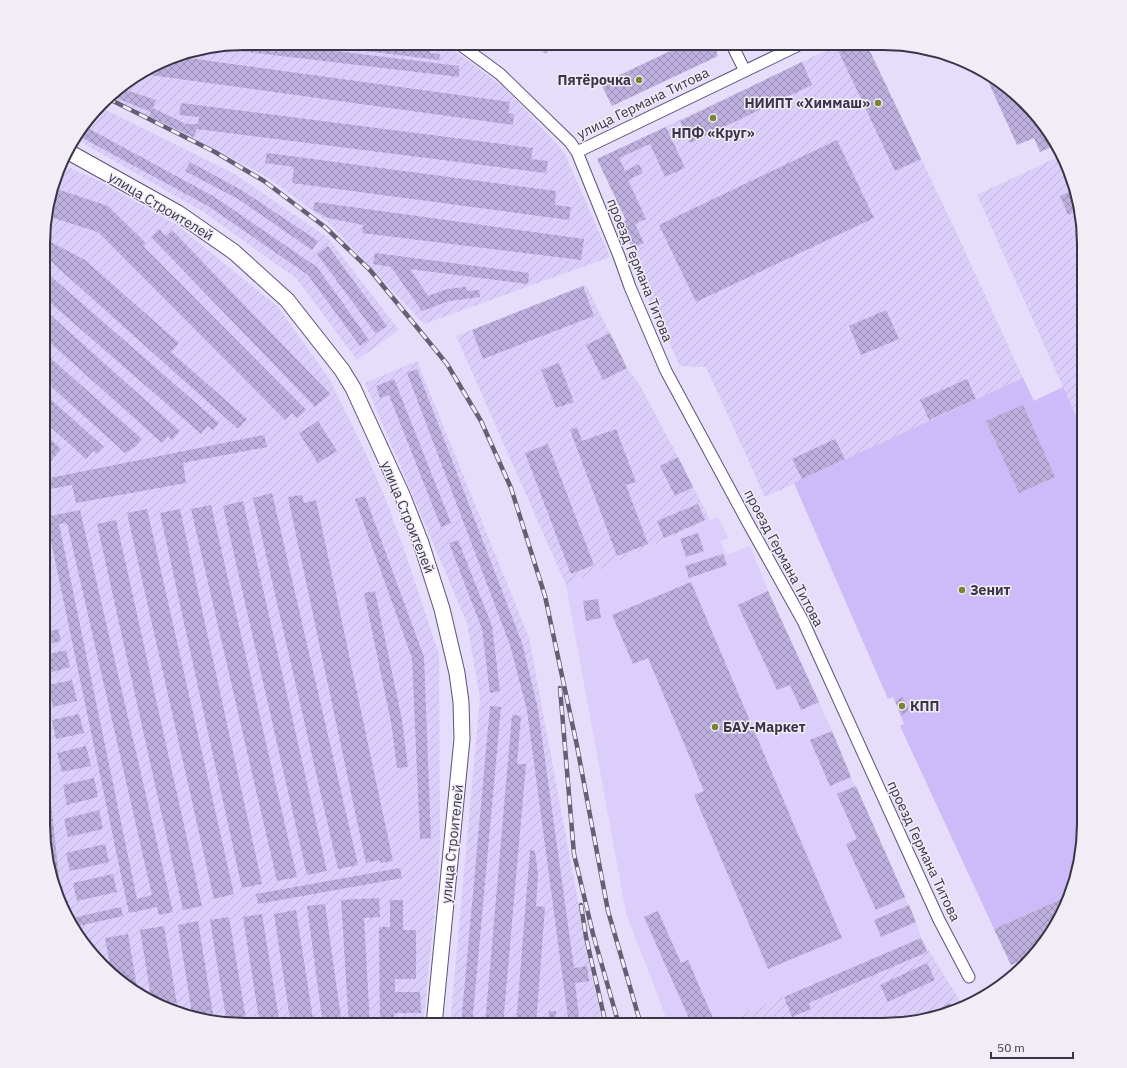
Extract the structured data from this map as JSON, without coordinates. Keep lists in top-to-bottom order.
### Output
{
  "streets": {
    "main road": ["улица Строителей"],
    "street": ["улица Германа Титова", "проезд Германа Титова"]
  },
  "crossings": [
    ["улица Германа Титова", "проезд Германа Титова"]
  ],
  "places": [
    "Пятёрочка",
    "НИИПТ «Химмаш»",
    "НПФ «Круг»",
    "Зенит",
    "КПП",
    "БАУ-Маркет"
  ],
  "scale_bar": "50 m"
}
